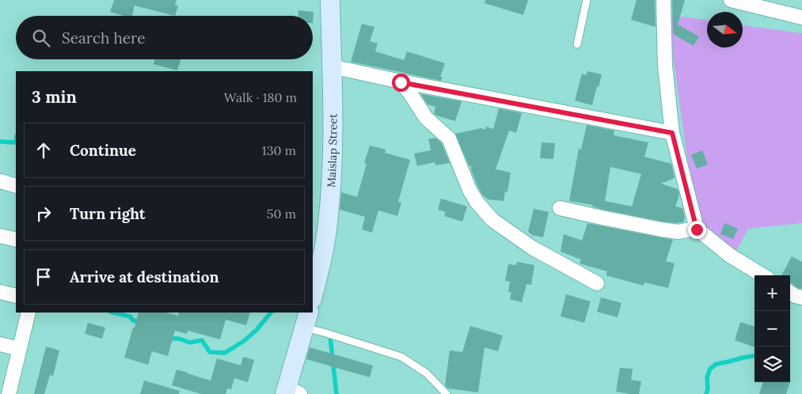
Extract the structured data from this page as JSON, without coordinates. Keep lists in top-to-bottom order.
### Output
{
  "streets": {
    "main road": ["Maislap Street"]
  },
  "north": "right",
  "page": {
    "search": "Search here",
    "heading": ["3 min", "Walk · 180 m"],
    "list": [
      ["Continue", "130 m"],
      ["Turn right", "50 m"],
      "Arrive at destination"
    ],
    "map_buttons": ["+", "−"]
  }
}
